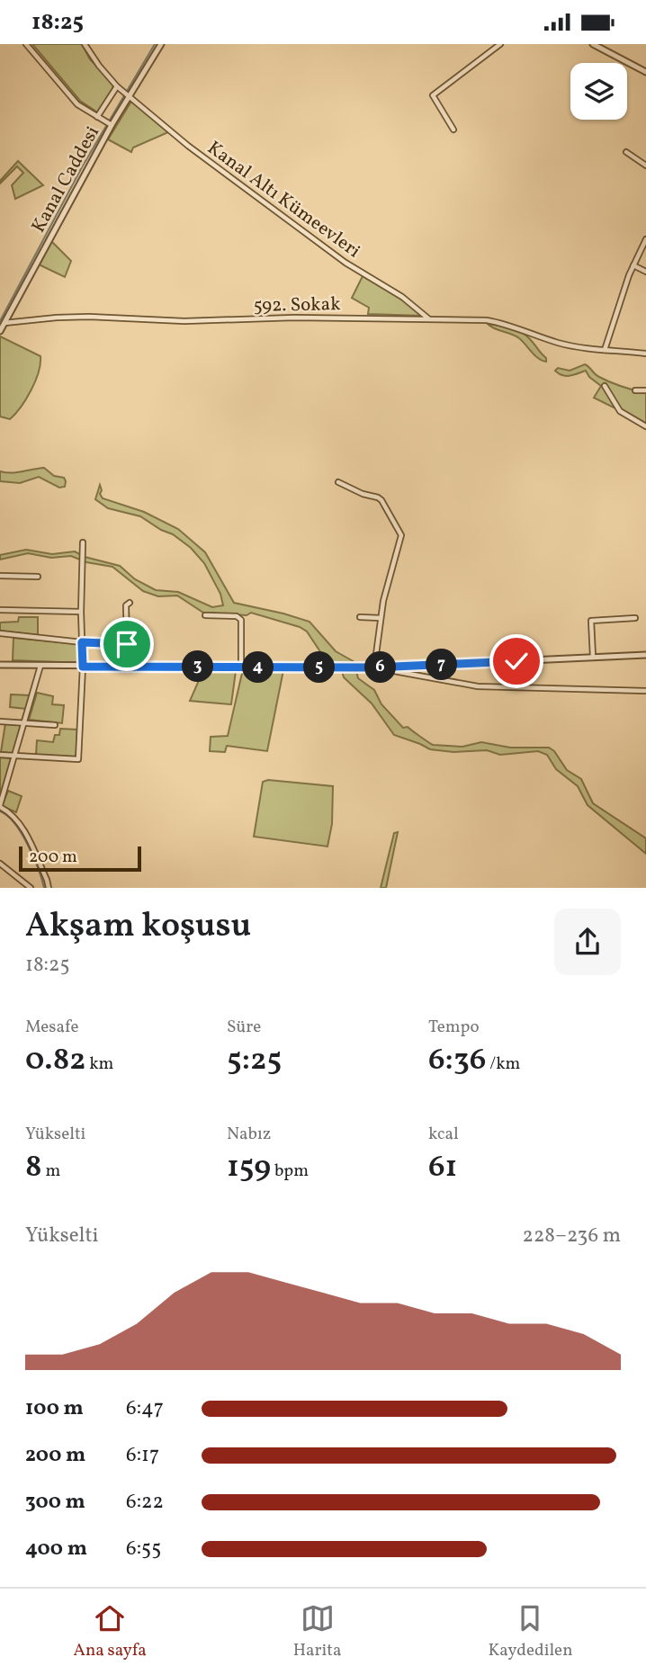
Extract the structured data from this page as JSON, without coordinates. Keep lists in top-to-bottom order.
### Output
{
  "streets": {
    "street": ["Kanal Caddesi", "Kanal Altı Kümeevleri", "592. Sokak"]
  },
  "crossings": [
    ["Kanal Caddesi", "Kanal Altı Kümeevleri"],
    ["Kanal Caddesi", "592. Sokak"],
    ["Kanal Altı Kümeevleri", "592. Sokak"]
  ],
  "scale_bar": "200 m",
  "page": {
    "status": "18:25",
    "pins": [
      "7",
      "3",
      "4",
      "5",
      "6"
    ],
    "scale": "200 m",
    "heading": ["Akşam koşusu", "18:25"],
    "stats": [
      ["Mesafe", "0.82 km"],
      ["Süre", "5:25"],
      ["Tempo", "6:36 /km"],
      ["Yükselti", "8 m"],
      ["Nabız", "159 bpm"],
      ["kcal", "61"]
    ],
    "chart": ["Yükselti", "228–236 m"],
    "list": [
      {
        "name": "100 m",
        "note": "6:47"
      },
      {
        "name": "200 m",
        "note": "6:17"
      },
      {
        "name": "300 m",
        "note": "6:22"
      },
      {
        "name": "400 m",
        "note": "6:55"
      }
    ],
    "tabs": ["Ana sayfa", "Harita", "Kaydedilen"]
  }
}
